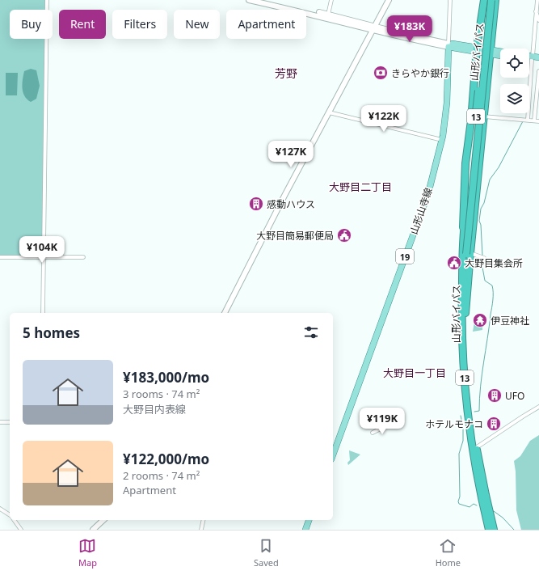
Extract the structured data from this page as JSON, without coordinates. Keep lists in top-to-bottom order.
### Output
{
  "streets": {
    "highway": ["山形バイパス", "13"],
    "main road": ["山形山寺線", "19"]
  },
  "districts": ["芳野", "大野目二丁目", "大野目一丁目"],
  "places": {
    "bank": ["きらやか銀行"],
    "building": ["感動ハウス", "UFO", "ホテルモナコ"],
    "public building": ["大野目簡易郵便局", "大野目集会所"],
    "temple": ["伊豆神社"]
  },
  "page": {
    "chip": [
      "Buy",
      "Rent",
      "Filters",
      "New",
      "Apartment"
    ],
    "price": [
      "¥183K",
      "¥122K",
      "¥127K",
      "¥104K",
      "¥119K"
    ],
    "heading": "5 homes",
    "list": [
      {
        "name": "¥183,000/mo",
        "note": "3 rooms · 74 m² · 大野目内表線"
      },
      {
        "name": "¥122,000/mo",
        "note": "2 rooms · 74 m² · Apartment"
      }
    ],
    "tabs": ["Map", "Saved", "Home"]
  }
}
